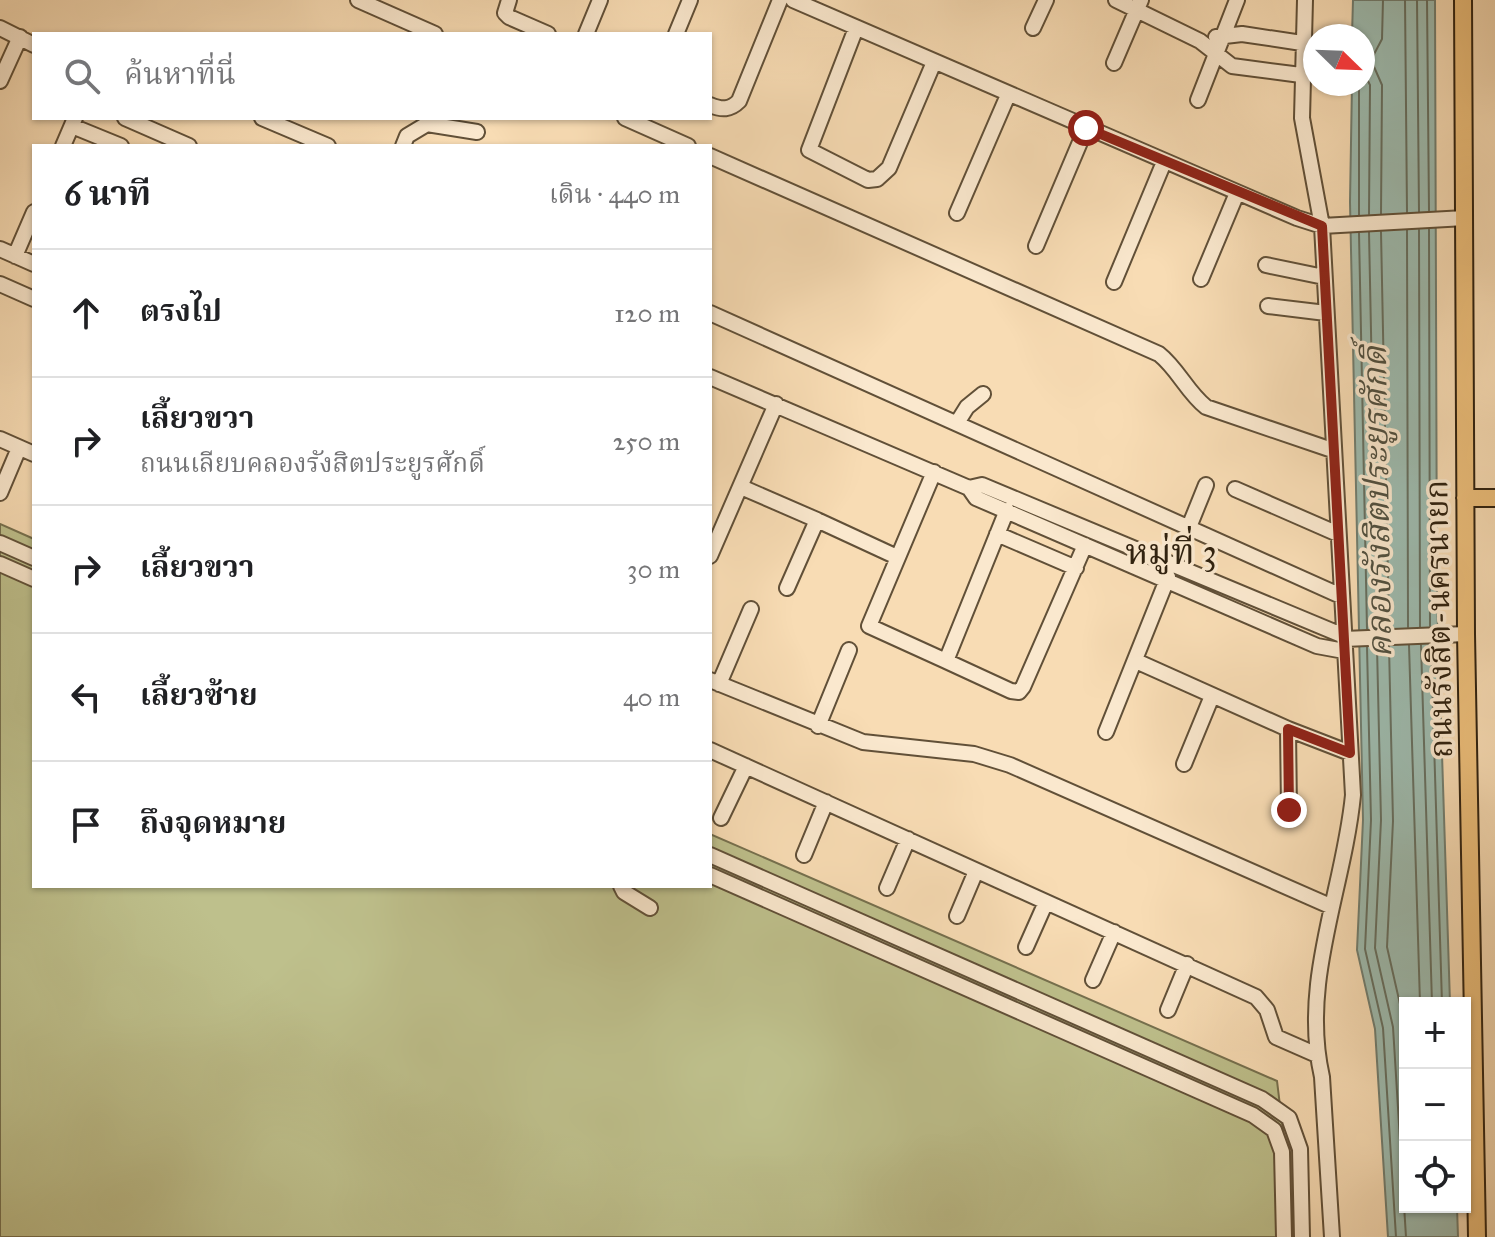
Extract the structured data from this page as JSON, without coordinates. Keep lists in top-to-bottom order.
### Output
{
  "streets": {
    "main road": ["ถนนรังสิต-นครนายก"]
  },
  "districts": ["หมู่ที่ 3"],
  "water": ["คลองรังสิตประยูรศักดิ์"],
  "north": "bottom right",
  "page": {
    "search": "ค้นหาที่นี่",
    "heading": ["6 นาที", "เดิน · 440 m"],
    "list": [
      ["ตรงไป", "120 m"],
      ["เลี้ยวขวา", "ถนนเลียบคลองรังสิตประยูรศักดิ์", "250 m"],
      ["เลี้ยวขวา", "30 m"],
      ["เลี้ยวซ้าย", "40 m"],
      "ถึงจุดหมาย"
    ],
    "map_buttons": ["+", "−"]
  }
}
